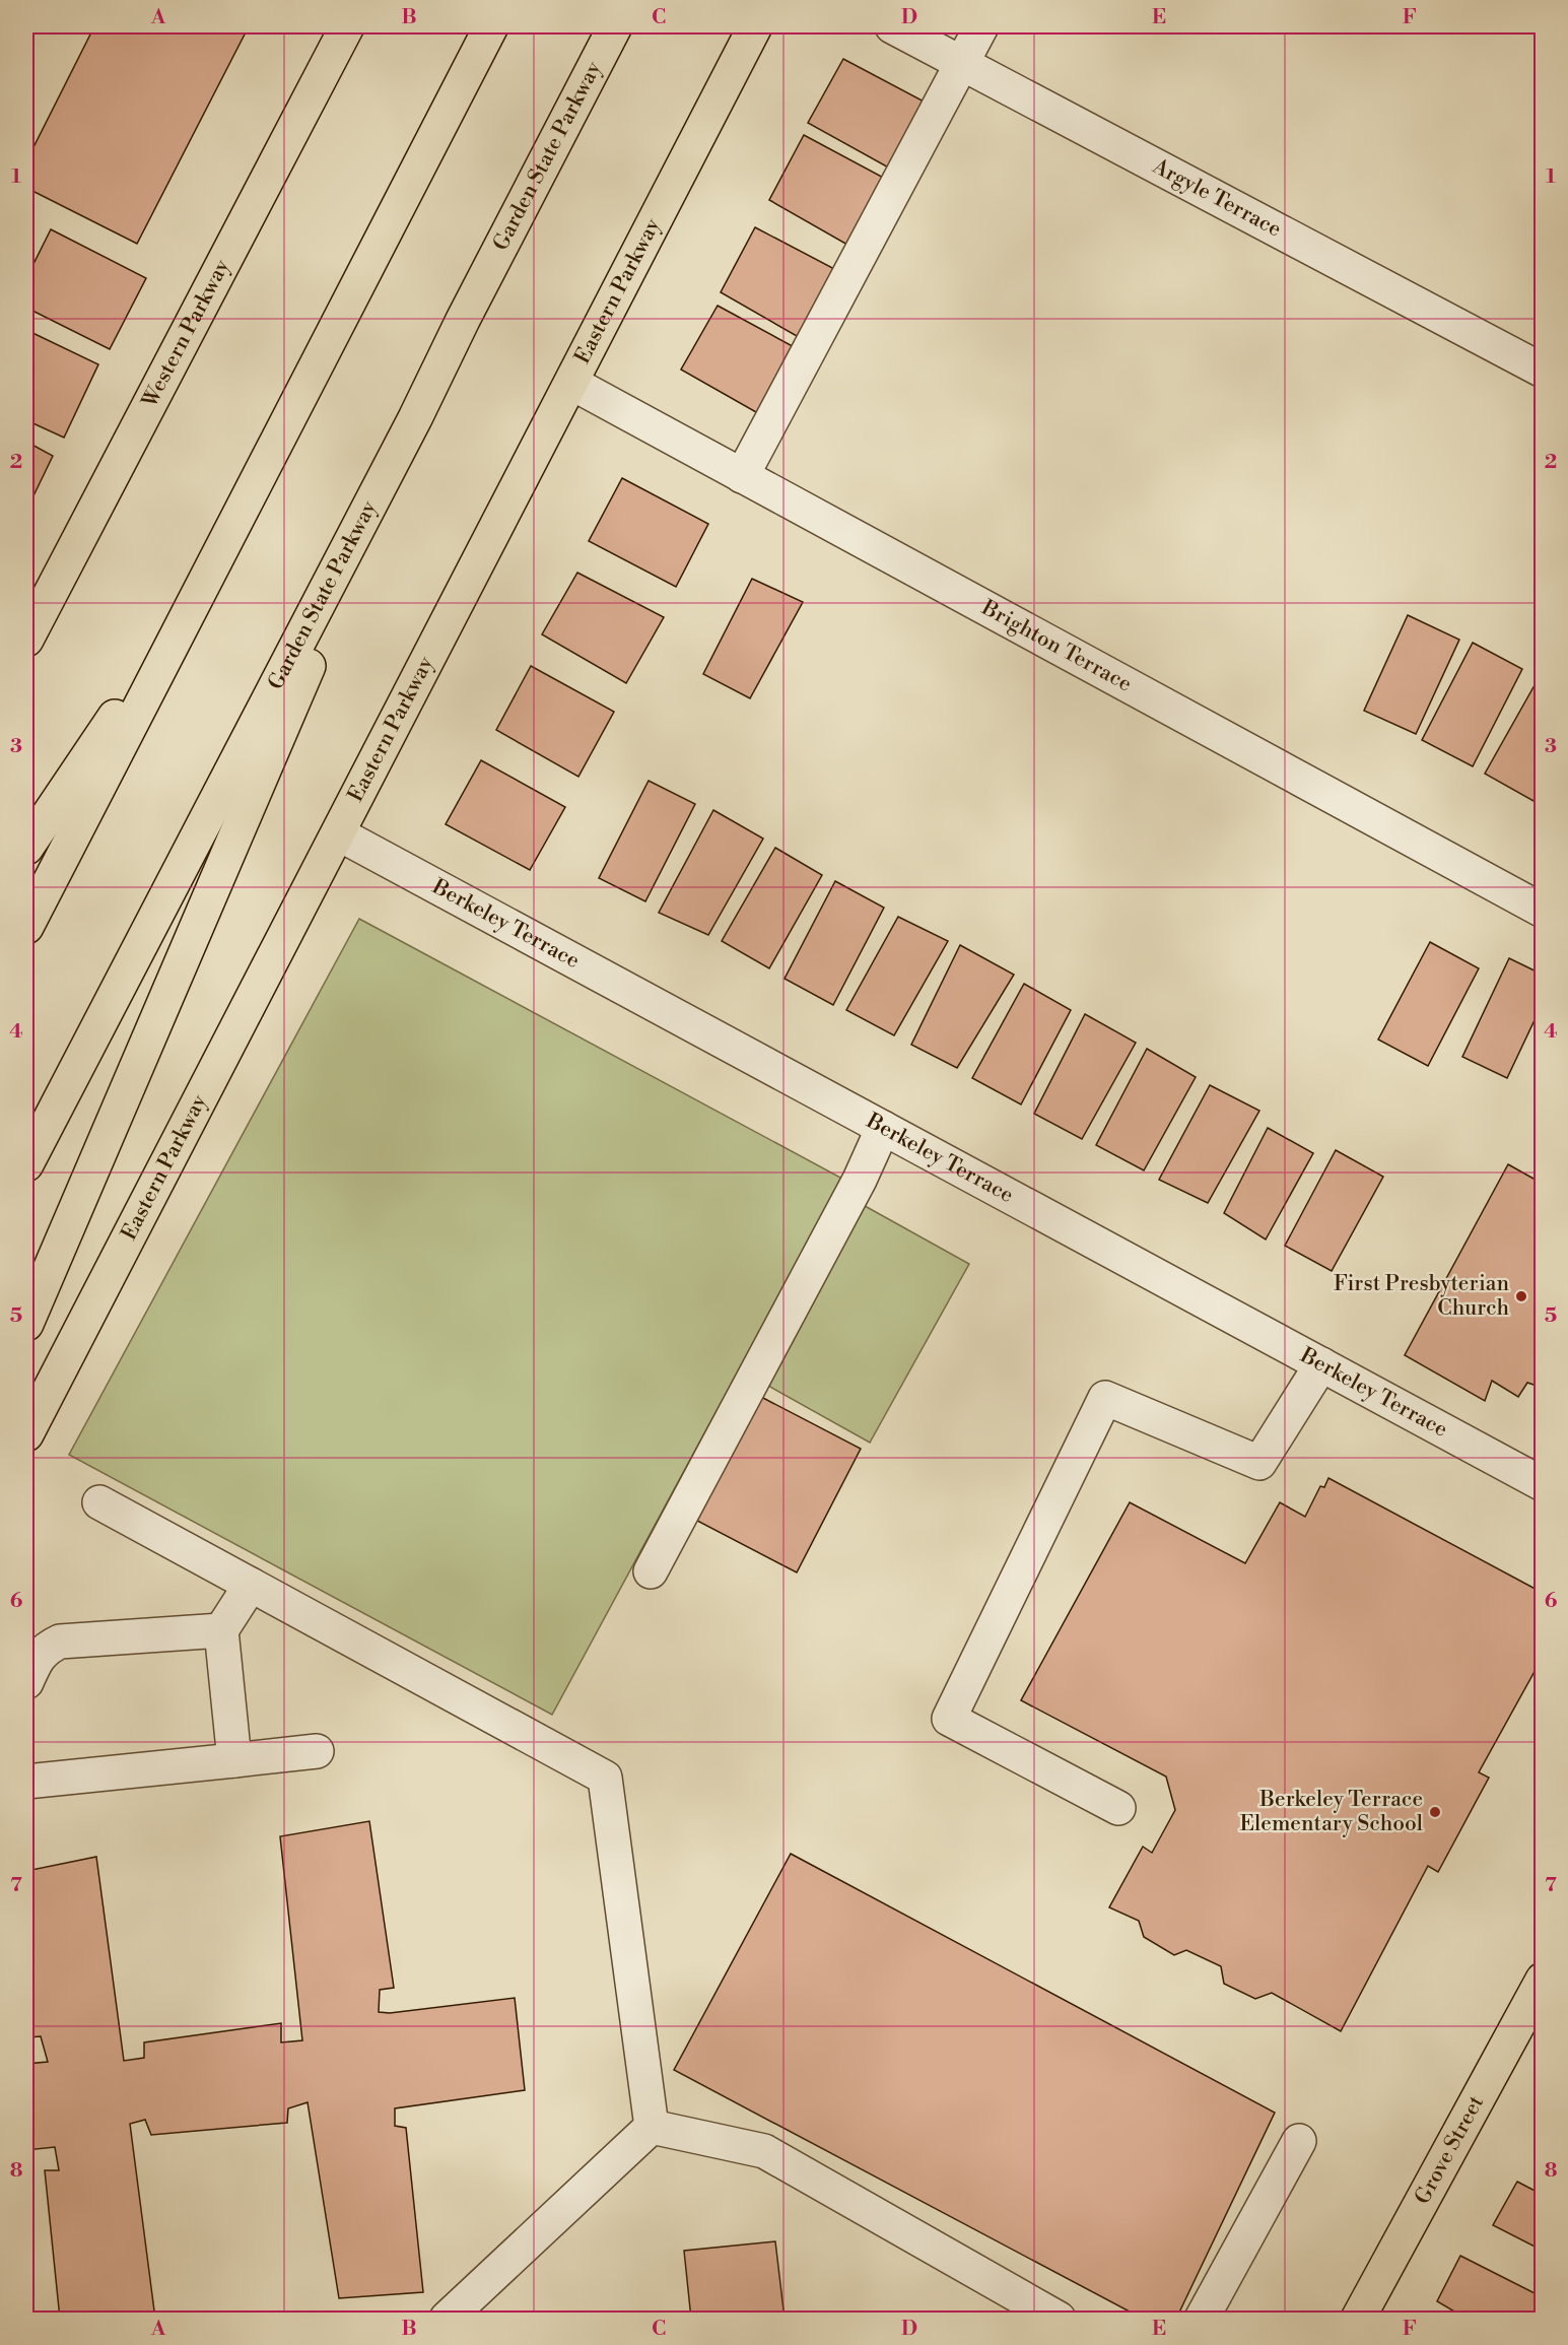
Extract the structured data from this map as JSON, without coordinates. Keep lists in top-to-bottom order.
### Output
{
  "streets": {
    "main road": [
      "Garden State Parkway",
      "Eastern Parkway",
      "Western Parkway",
      "Grove Street"
    ],
    "street": ["Argyle Terrace", "Brighton Terrace", "Berkeley Terrace"]
  },
  "crossings": [
    ["Eastern Parkway", "Brighton Terrace"],
    ["Eastern Parkway", "Berkeley Terrace"]
  ],
  "places": ["First Presbyterian Church", "Berkeley Terrace Elementary School"],
  "grid": {
    "columns": [
      "A",
      "B",
      "C",
      "D",
      "E",
      "F"
    ],
    "rows": [
      "1",
      "2",
      "3",
      "4",
      "5",
      "6",
      "7",
      "8"
    ]
  }
}
